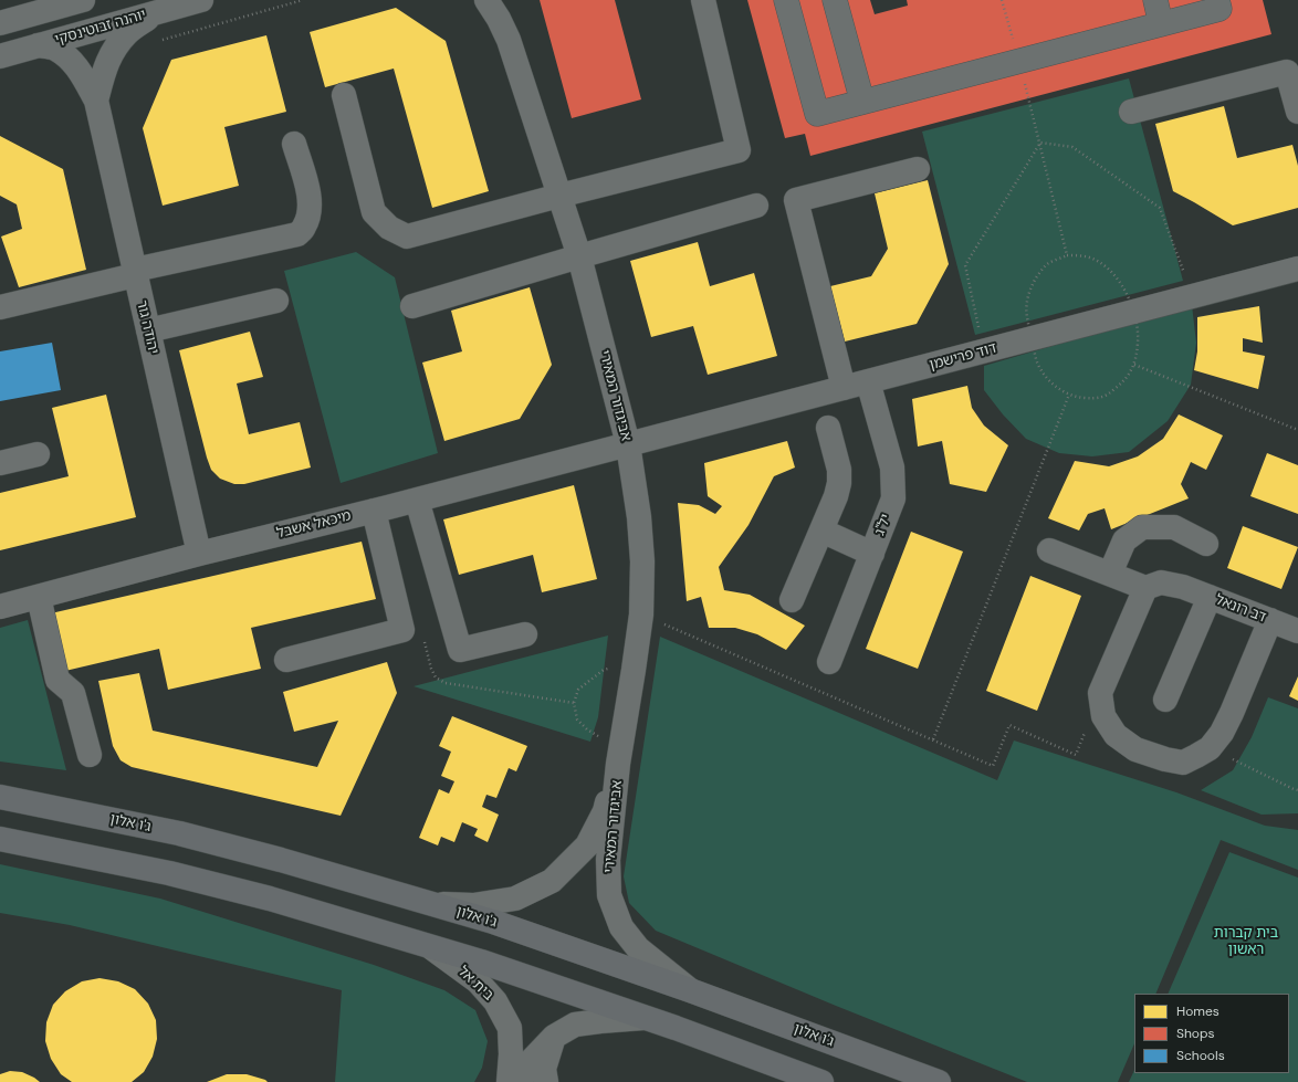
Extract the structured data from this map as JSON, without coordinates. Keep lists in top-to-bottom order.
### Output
{
  "streets": {
    "main road": ["ג'ו אלון"],
    "street": [
      "יוהנה זבוטינסקי",
      "יהודה גור",
      "דוד פרישמן",
      "אביגדור המאירי",
      "מיכאל אשבל",
      "יל\"ג",
      "דב רונאל",
      "בית אל"
    ]
  },
  "crossings": [
    ["יוהנה זבוטינסקי", "יהודה גור"],
    ["יהודה גור", "מיכאל אשבל"],
    ["דוד פרישמן", "אביגדור המאירי"],
    ["דוד פרישמן", "מיכאל אשבל"],
    ["דוד פרישמן", "יל\"ג"],
    ["אביגדור המאירי", "מיכאל אשבל"],
    ["אביגדור המאירי", "ג'ו אלון"]
  ],
  "parks": ["בית קברות ראשון"],
  "legend": ["Homes", "Shops", "Schools"]
}
